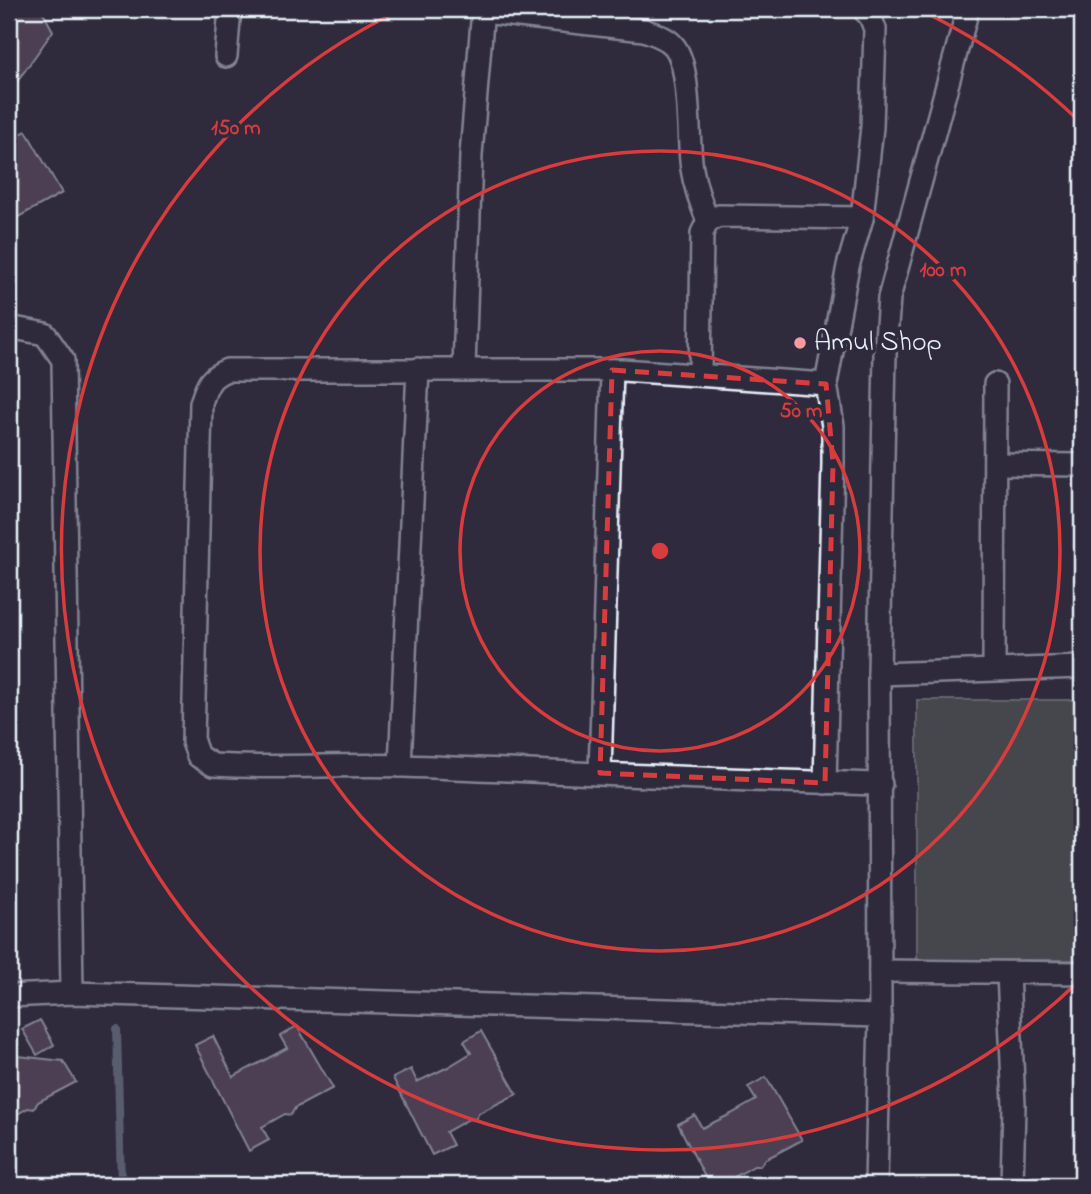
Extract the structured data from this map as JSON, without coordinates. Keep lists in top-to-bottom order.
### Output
{
  "places": ["Amul Shop"],
  "rings": ["150 m", "100 m", "50 m"]
}
